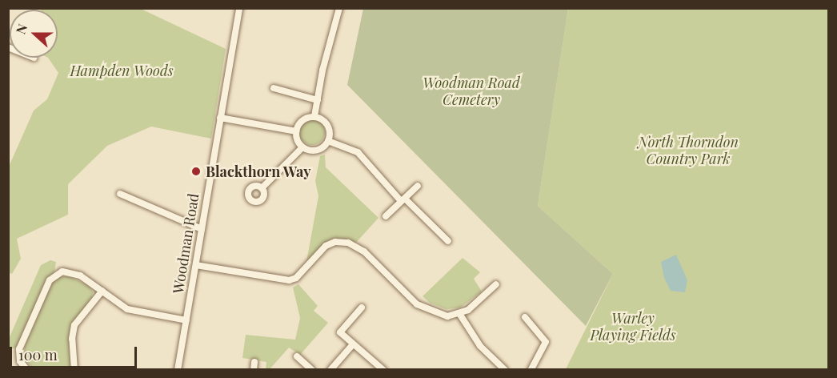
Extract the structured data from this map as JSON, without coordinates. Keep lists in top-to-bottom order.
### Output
{
  "streets": {
    "street": ["Woodman Road"]
  },
  "parks": [
    "Hampden Woods",
    "Woodman Road Cemetery",
    "North Thorndon Country Park",
    "Warley Playing Fields"
  ],
  "places": ["Blackthorn Way"],
  "scale_bar": "100 m",
  "north": "left"
}
